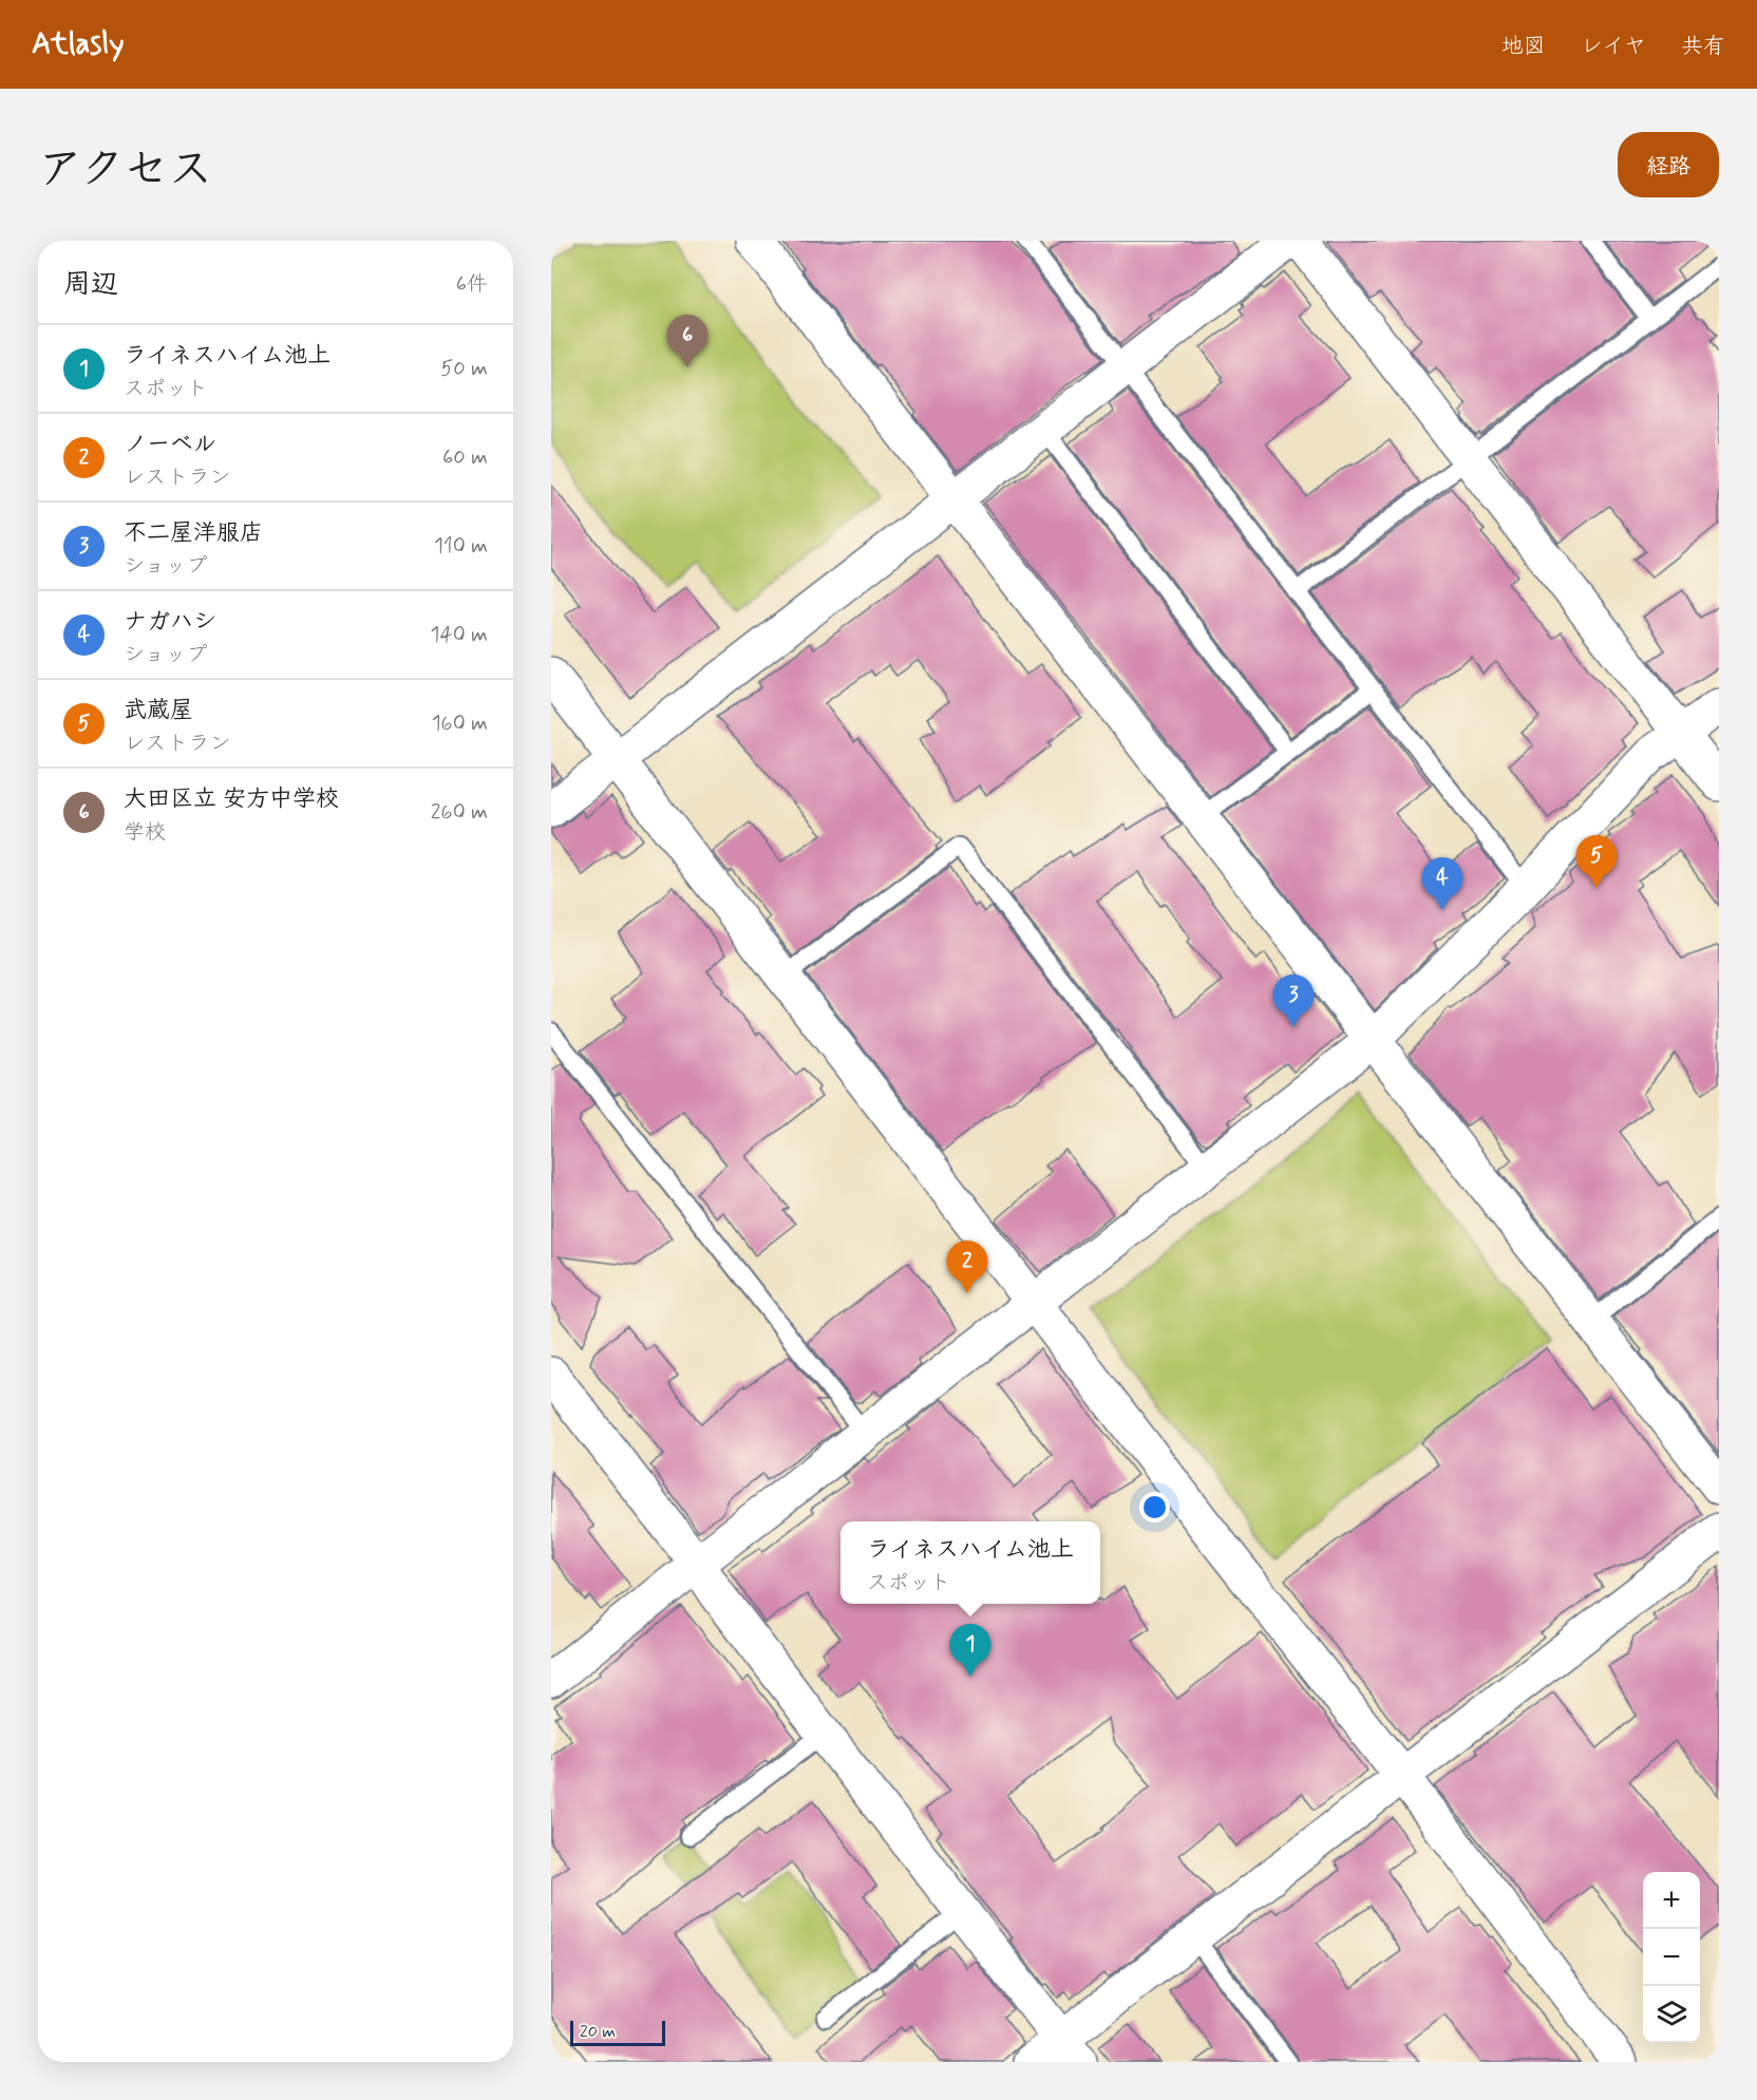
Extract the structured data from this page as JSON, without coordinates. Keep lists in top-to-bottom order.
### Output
{
  "scale_bar": "20 m",
  "page": {
    "header": "Atlasly",
    "nav": ["地図", "レイヤ", "共有"],
    "title": "アクセス",
    "buttons": "経路",
    "heading": ["周辺", "6件"],
    "pins": [
      "6",
      "5",
      "4",
      "3",
      "2",
      "1"
    ],
    "list": [
      {
        "mark": "1",
        "name": "ライネスハイム池上",
        "note": "スポット",
        "value": "50 m"
      },
      {
        "mark": "2",
        "name": "ノーベル",
        "note": "レストラン",
        "value": "60 m"
      },
      {
        "mark": "3",
        "name": "不二屋洋服店",
        "note": "ショップ",
        "value": "110 m"
      },
      {
        "mark": "4",
        "name": "ナガハシ",
        "note": "ショップ",
        "value": "140 m"
      },
      {
        "mark": "5",
        "name": "武蔵屋",
        "note": "レストラン",
        "value": "160 m"
      },
      {
        "mark": "6",
        "name": "大田区立 安方中学校",
        "note": "学校",
        "value": "260 m"
      }
    ],
    "popup": ["ライネスハイム池上", "スポット"],
    "map_buttons": ["+", "−"],
    "scale": "20 m"
  }
}
